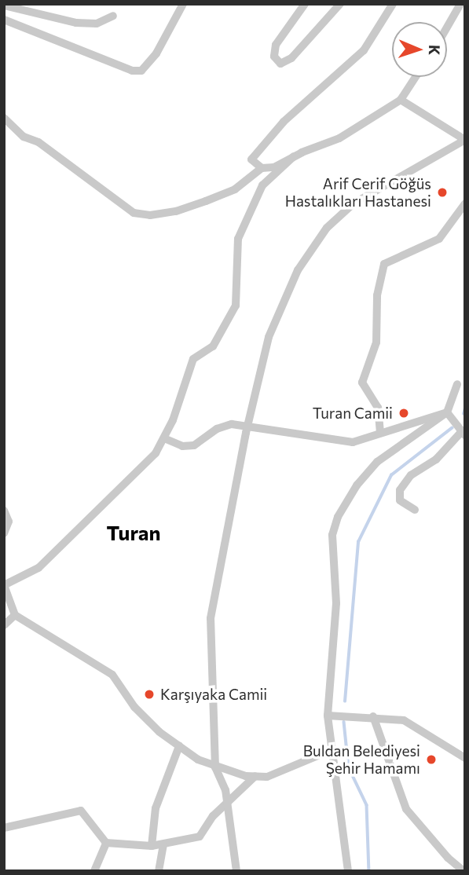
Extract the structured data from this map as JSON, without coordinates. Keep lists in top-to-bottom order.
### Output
{
  "districts": ["Turan"],
  "places": [
    "Arif Cerif Göğüs Hastalıkları Hastanesi",
    "Turan Camii",
    "Karşıyaka Camii",
    "Buldan Belediyesi Şehir Hamamı"
  ],
  "north": "right"
}
